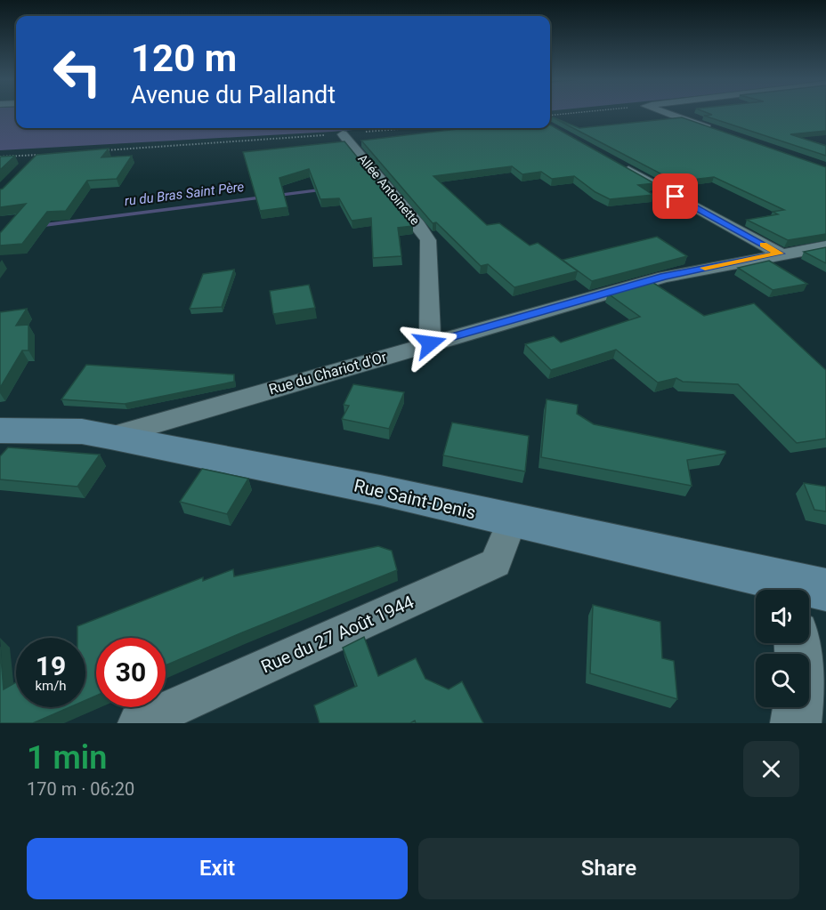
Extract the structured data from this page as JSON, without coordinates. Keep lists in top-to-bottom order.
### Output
{
  "streets": {
    "main road": ["Rue Saint-Denis"],
    "street": ["Allée Antoinette", "Rue du Chariot d'Or", "Rue du 27 Août 1944"]
  },
  "crossings": [
    ["Allée Antoinette", "Rue du Chariot d'Or"],
    ["Rue du Chariot d'Or", "Rue Saint-Denis"],
    ["Rue Saint-Denis", "Rue du 27 Août 1944"]
  ],
  "water": ["ru du Bras Saint Père"],
  "page": {
    "turn": ["120 m", "Avenue du Pallandt"],
    "speed": "19 km/h",
    "limit": "30",
    "heading": ["1 min", "170 m · 06:20"],
    "buttons": ["Exit", "Share"]
  }
}
